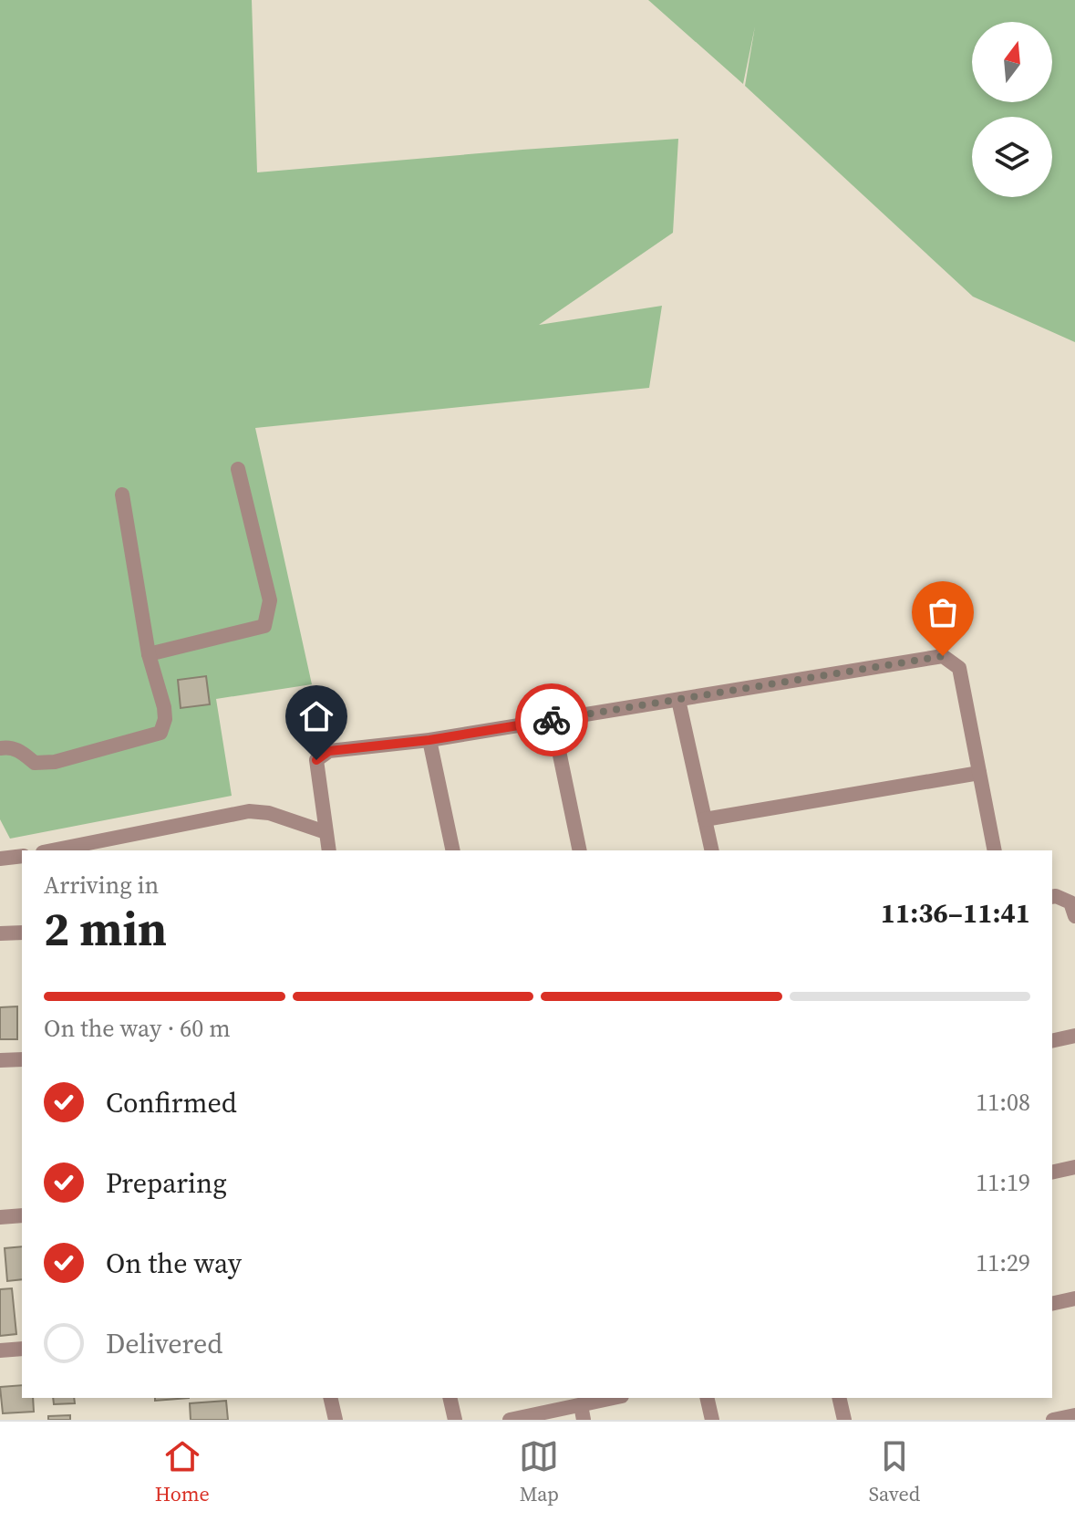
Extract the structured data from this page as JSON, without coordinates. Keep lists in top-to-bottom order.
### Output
{
  "north": "top",
  "page": {
    "heading": ["2 min", "Arriving in", "11:36–11:41"],
    "bar": "On the way · 60 m",
    "list": [
      ["Confirmed", "11:08"],
      ["Preparing", "11:19"],
      ["On the way", "11:29"],
      "Delivered"
    ],
    "tabs": ["Home", "Map", "Saved"]
  }
}
